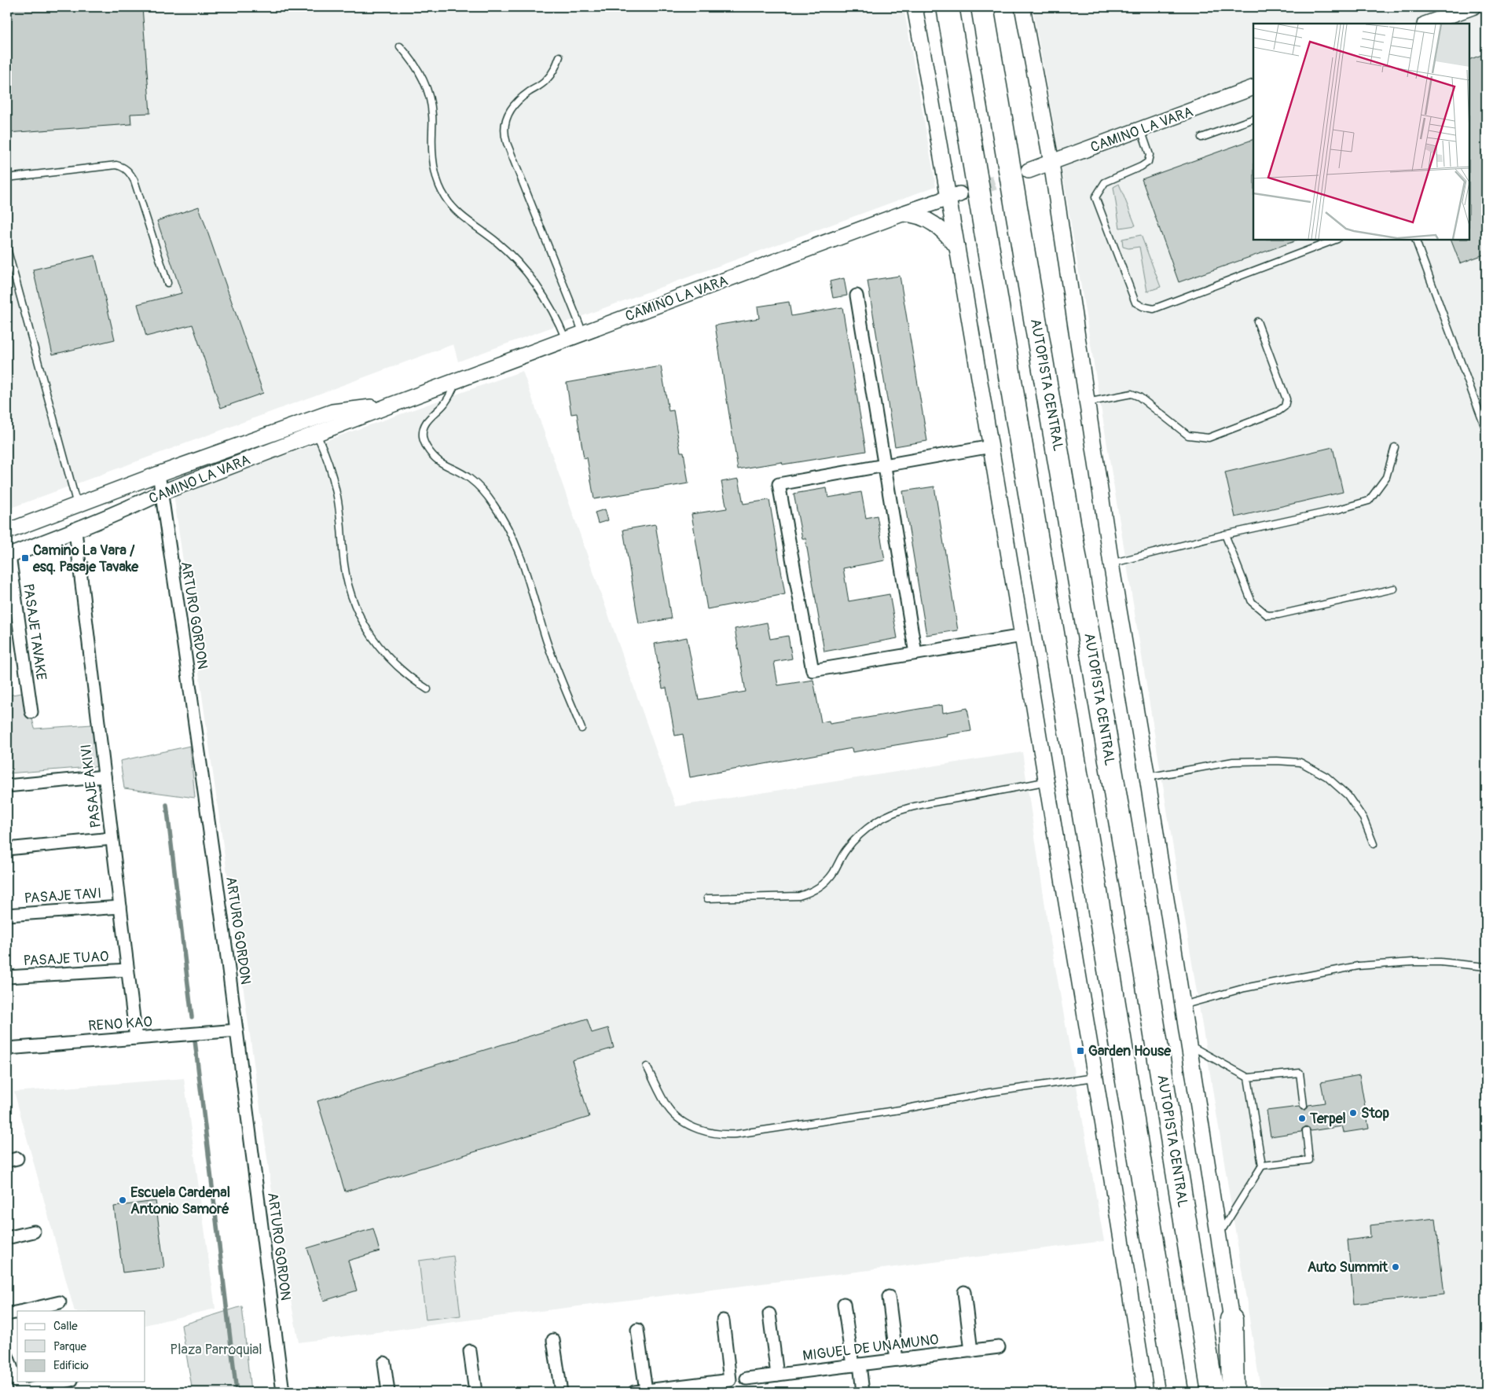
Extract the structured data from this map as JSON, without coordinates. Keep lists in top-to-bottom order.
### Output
{
  "streets": {
    "highway": ["AUTOPISTA CENTRAL"],
    "street": [
      "CAMINO LA VARA",
      "ARTURO GORDON",
      "PASAJE TAVAKE",
      "PASAJE AKIVI",
      "PASAJE TAVI",
      "PASAJE TUAO",
      "RENO KAO",
      "MIGUEL DE UNAMUNO"
    ]
  },
  "crossings": [
    ["CAMINO LA VARA", "ARTURO GORDON"],
    ["CAMINO LA VARA", "PASAJE TAVAKE"],
    ["CAMINO LA VARA", "PASAJE AKIVI"],
    ["ARTURO GORDON", "RENO KAO"],
    ["PASAJE AKIVI", "PASAJE TAVI"],
    ["PASAJE AKIVI", "PASAJE TUAO"],
    ["PASAJE AKIVI", "RENO KAO"]
  ],
  "parks": ["Plaza Parroquial"],
  "places": {
    "transit": ["Camino La Vara / esq. Pasaje Tavake", "Garden House"],
    "other": [
      "Stop",
      "Terpel",
      "Escuela Cardenal Antonio Samoré",
      "Auto Summit"
    ]
  },
  "legend": ["Calle", "Parque", "Edificio"]
}
